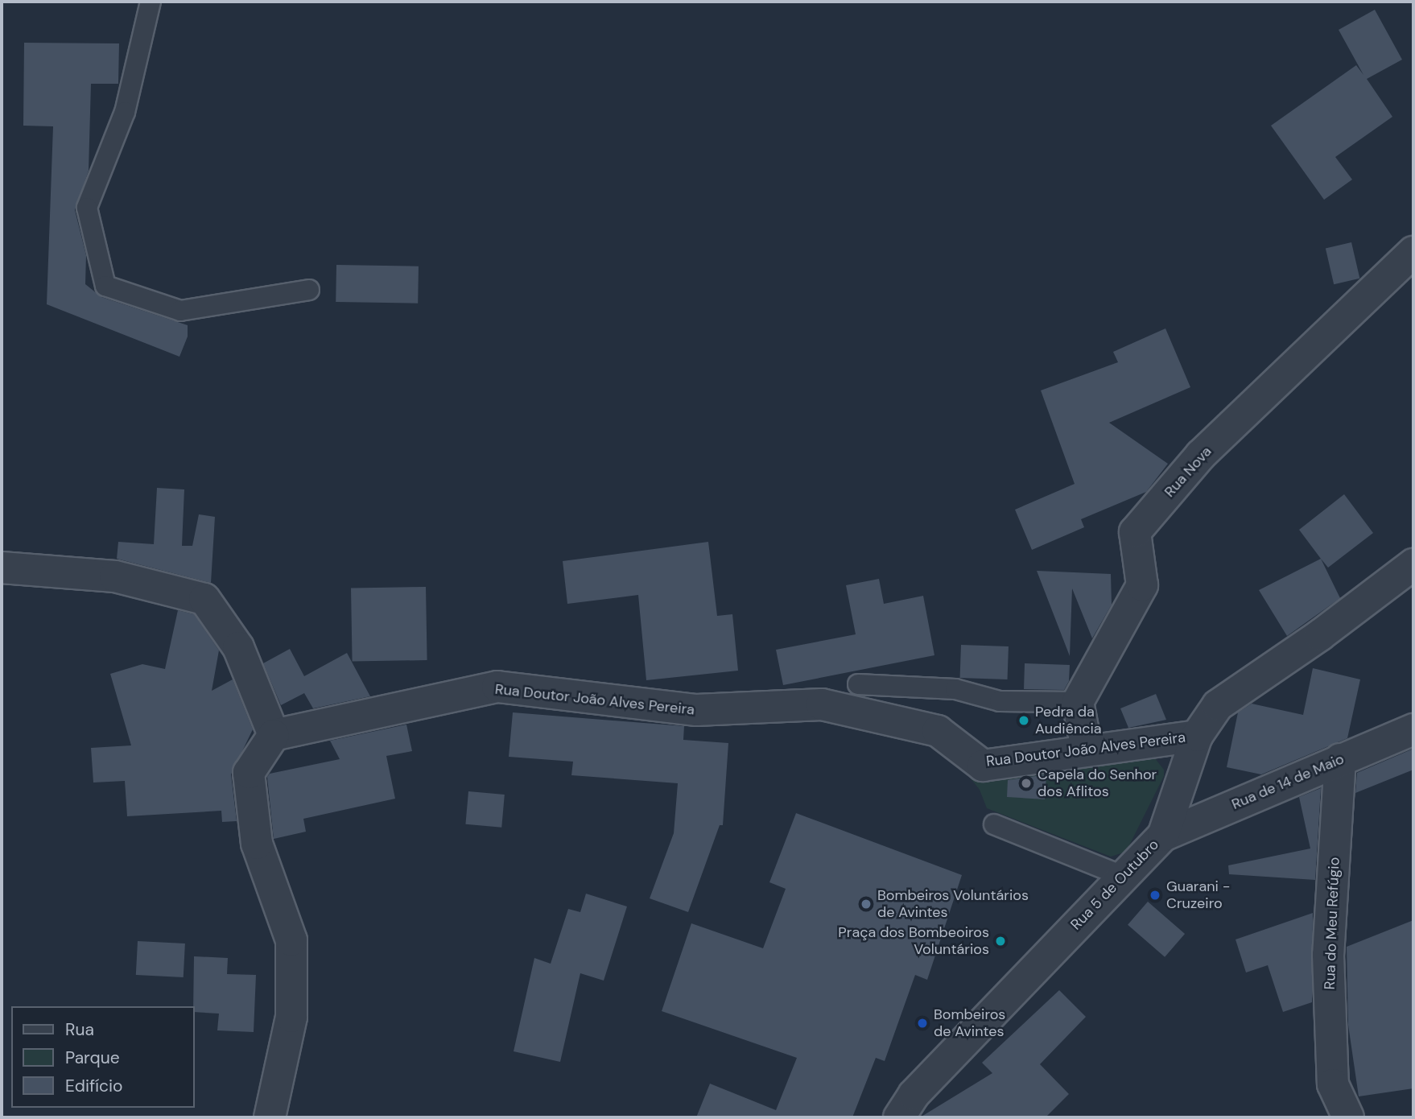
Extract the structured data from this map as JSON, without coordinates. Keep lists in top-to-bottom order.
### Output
{
  "streets": {
    "street": [
      "Rua Nova",
      "Rua Doutor João Alves Pereira",
      "Rua de 14 de Maio",
      "Rua 5 de Outubro",
      "Rua do Meu Refúgio"
    ]
  },
  "crossings": [
    ["Rua Doutor João Alves Pereira", "Rua 5 de Outubro"],
    ["Rua de 14 de Maio", "Rua 5 de Outubro"],
    ["Rua de 14 de Maio", "Rua do Meu Refúgio"]
  ],
  "places": [
    "Pedra da Audiência",
    "Capela do Senhor dos Aflitos",
    "Guarani - Cruzeiro",
    "Bombeiros Voluntários de Avintes",
    "Praça dos Bombeoiros Voluntários",
    "Bombeiros de Avintes"
  ],
  "legend": ["Rua", "Parque", "Edifício"]
}
